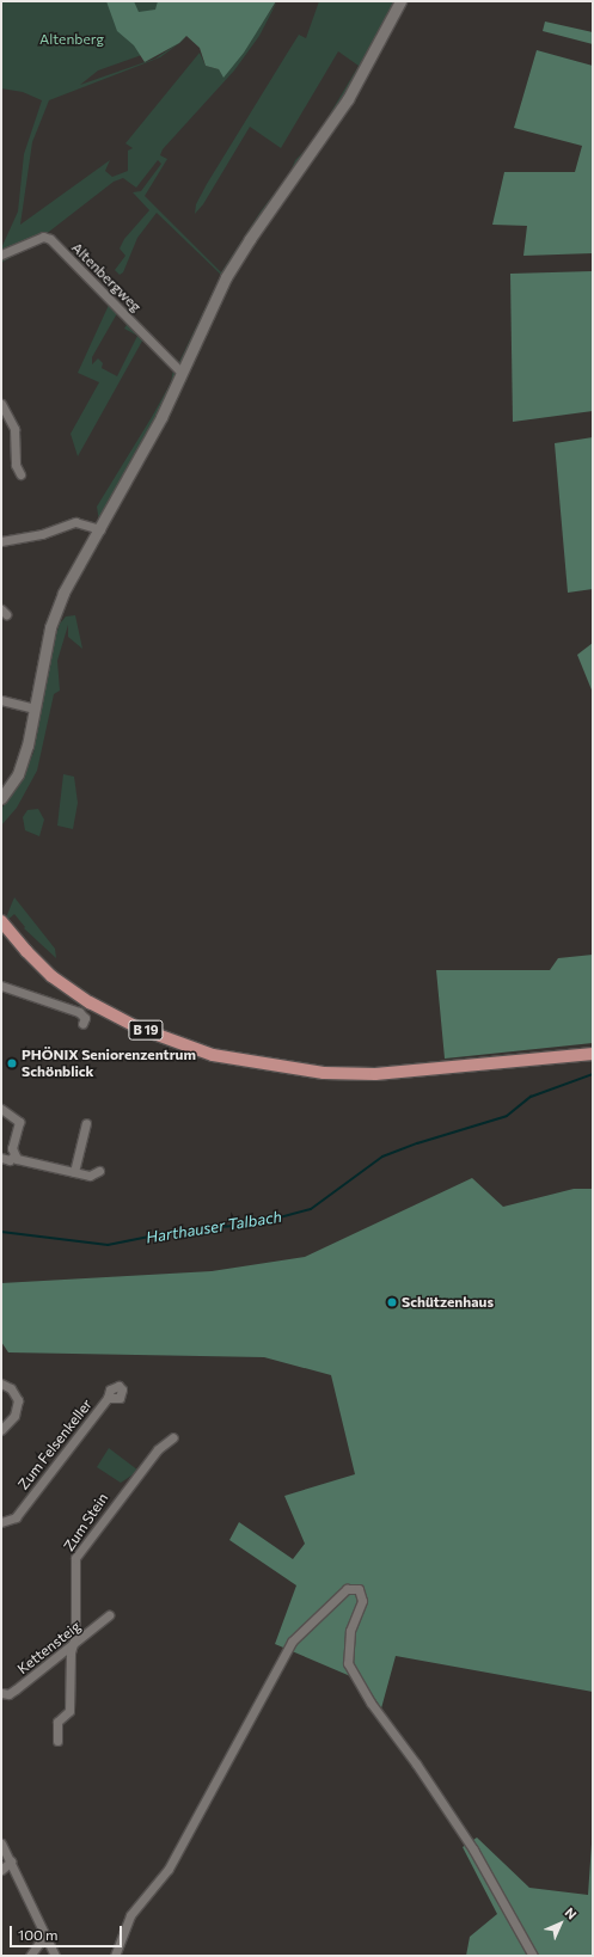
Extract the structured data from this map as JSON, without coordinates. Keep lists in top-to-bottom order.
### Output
{
  "streets": {
    "main road": ["B 19"],
    "street": [
      "Altenbergweg",
      "Zum Felsenkeller",
      "Zum Stein",
      "Kettensteig"
    ]
  },
  "crossings": [
    ["Zum Stein", "Kettensteig"]
  ],
  "water": ["Harthauser Talbach"],
  "parks": ["Altenberg"],
  "places": ["PHÖNIX Seniorenzentrum Schönblick", "Schützenhaus"],
  "scale_bar": "100 m",
  "north": "top right"
}
